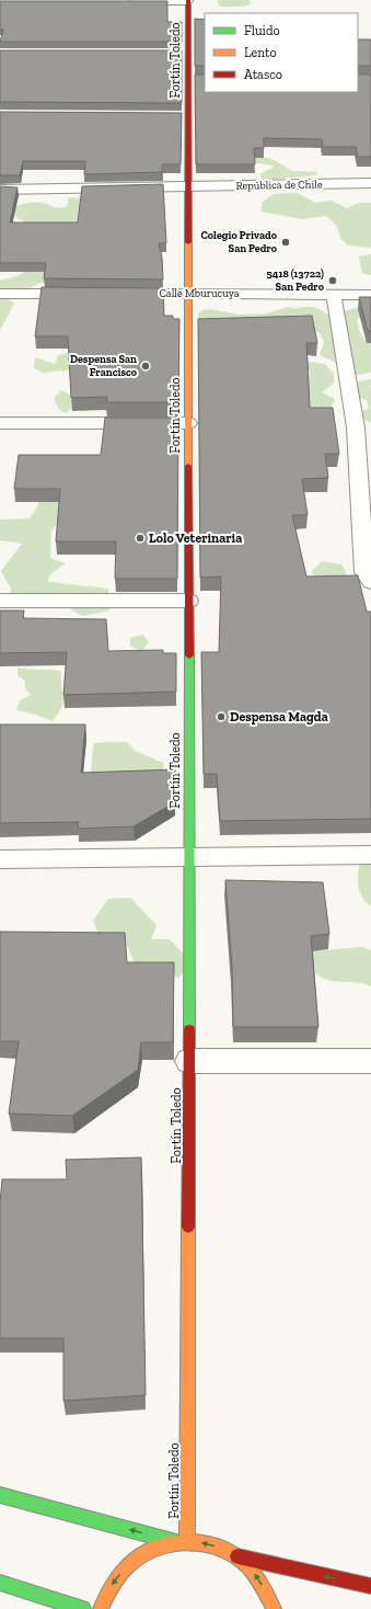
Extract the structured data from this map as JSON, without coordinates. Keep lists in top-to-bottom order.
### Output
{
  "streets": {
    "main road": ["Fortín Toledo"],
    "street": ["República de Chile", "Calle Mburucuya"]
  },
  "crossings": [
    ["Fortín Toledo", "República de Chile"],
    ["Fortín Toledo", "Calle Mburucuya"]
  ],
  "places": [
    "Colegio Privado San Pedro",
    "5418 (13722) San Pedro",
    "Despensa San Francisco",
    "Lolo Veterinaria",
    "Despensa Magda"
  ],
  "legend": ["Fluido", "Lento", "Atasco"]
}
